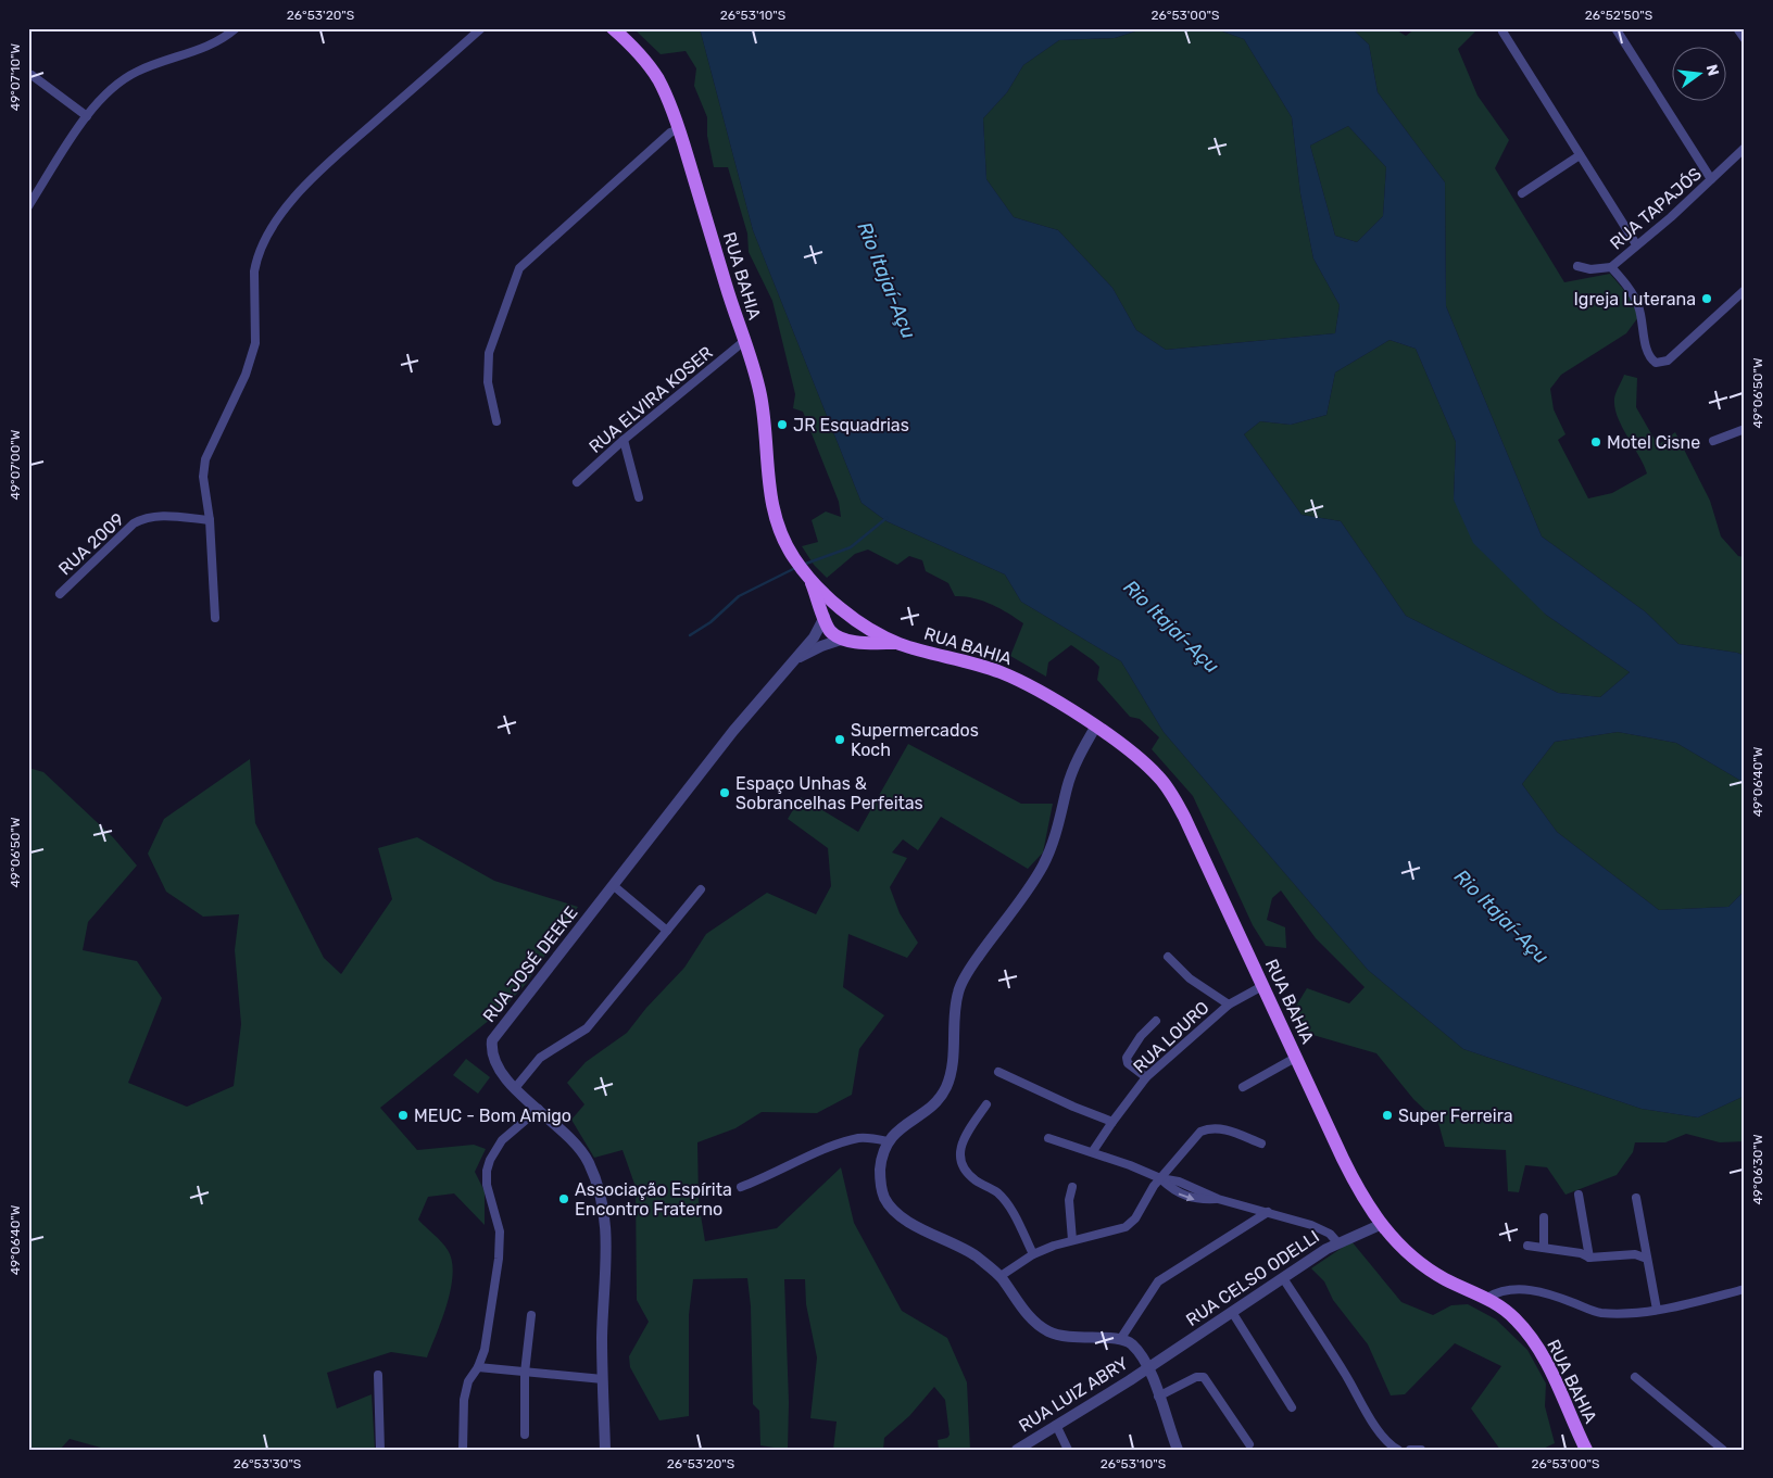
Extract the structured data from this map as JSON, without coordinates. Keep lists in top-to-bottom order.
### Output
{
  "streets": {
    "main road": ["RUA BAHIA"],
    "street": [
      "RUA TAPAJÓS",
      "RUA ELVIRA KOSER",
      "RUA 2009",
      "RUA JOSÉ DEEKE",
      "RUA LOURO",
      "RUA CELSO ODELLI",
      "RUA LUIZ ABRY"
    ]
  },
  "crossings": [
    ["RUA BAHIA", "RUA ELVIRA KOSER"],
    ["RUA BAHIA", "RUA JOSÉ DEEKE"],
    ["RUA BAHIA", "RUA LOURO"],
    ["RUA BAHIA", "RUA CELSO ODELLI"],
    ["RUA CELSO ODELLI", "RUA LUIZ ABRY"]
  ],
  "water": ["Rio Itajaí-Açu"],
  "places": [
    "Igreja Luterana",
    "JR Esquadrias",
    "Motel Cisne",
    "Supermercados Koch",
    "Espaço Unhas & Sobrancelhas Perfeitas",
    "MEUC - Bom Amigo",
    "Super Ferreira",
    "Associação Espírita Encontro Fraterno"
  ],
  "north": "right",
  "coordinates": [
    "26°53'20\"S",
    "26°53'10\"S",
    "26°53'00\"S",
    "26°52'50\"S",
    "49°07'10\"W",
    "49°06'50\"W",
    "49°07'00\"W",
    "49°06'40\"W",
    "49°06'30\"W",
    "26°53'30\"S"
  ]
}
